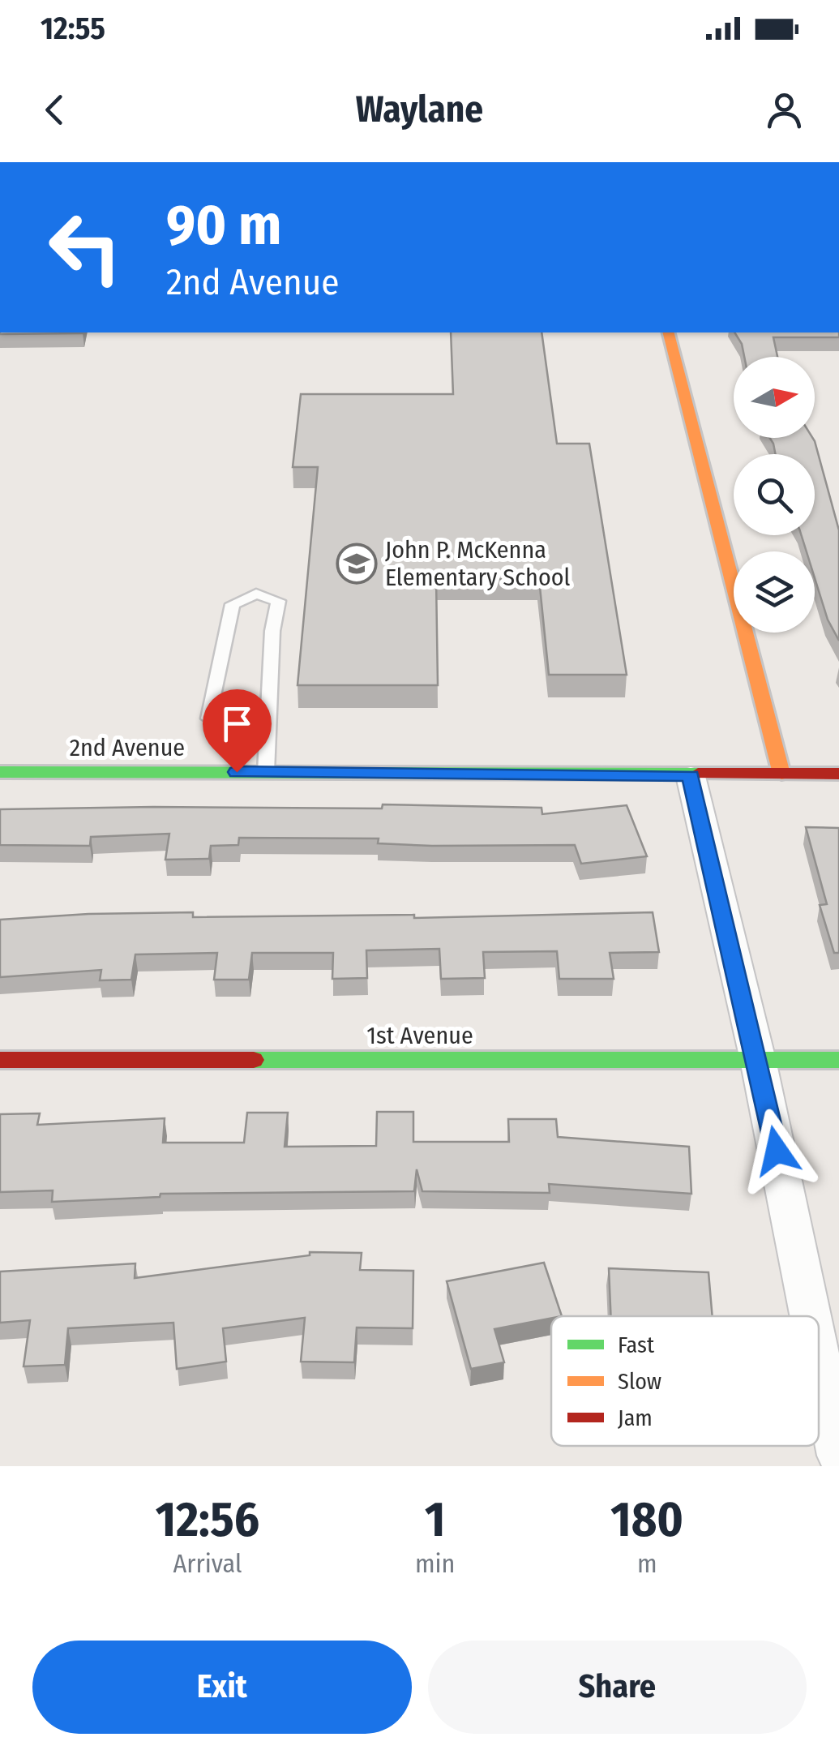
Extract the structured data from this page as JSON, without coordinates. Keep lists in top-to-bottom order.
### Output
{
  "streets": {
    "street": ["2nd Avenue", "1st Avenue"]
  },
  "places": {
    "school or university": ["John P. McKenna Elementary School"]
  },
  "legend": ["Fast", "Slow", "Jam"],
  "north": "right",
  "page": {
    "status": "12:55",
    "header": "Waylane",
    "turn": ["90 m", "2nd Avenue"],
    "eta": [
      "12:56",
      "Arrival",
      "1",
      "min",
      "180",
      "m"
    ],
    "buttons": ["Exit", "Share"]
  }
}
